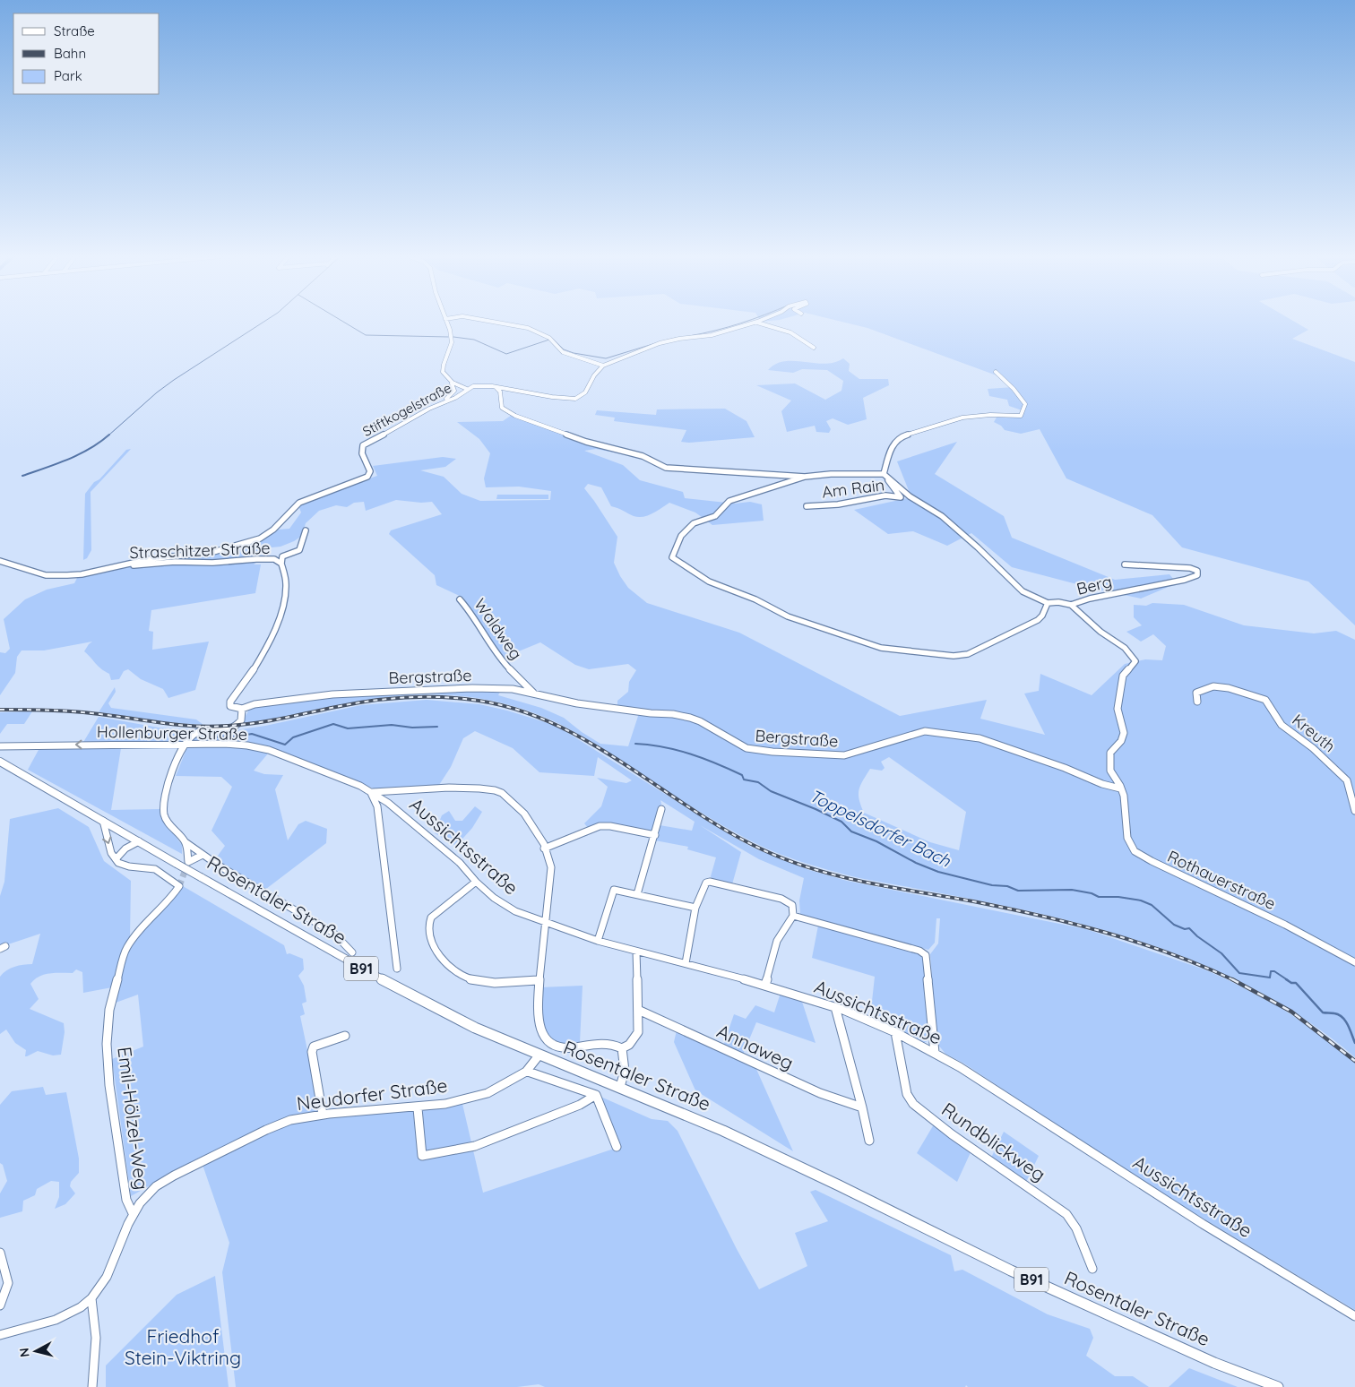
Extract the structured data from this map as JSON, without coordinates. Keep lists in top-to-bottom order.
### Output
{
  "streets": {
    "main road": ["Rosentaler Straße", "B91"],
    "street": [
      "Stiftkogelstraße",
      "Am Rain",
      "Straschitzer Straße",
      "Berg",
      "Waldweg",
      "Bergstraße",
      "Hollenburger Straße",
      "Kreuth",
      "Aussichtsstraße",
      "Rothauerstraße",
      "Annaweg",
      "Neudorfer Straße",
      "Emil-Hölzel-Weg",
      "Rundblickweg"
    ]
  },
  "crossings": [
    ["Stiftkogelstraße", "Straschitzer Straße"],
    ["Am Rain", "Berg"],
    ["Straschitzer Straße", "Bergstraße"],
    ["Waldweg", "Bergstraße"],
    ["Bergstraße", "Rothauerstraße"],
    ["Hollenburger Straße", "Aussichtsstraße"],
    ["Aussichtsstraße", "Rundblickweg"],
    ["Rosentaler Straße", "Neudorfer Straße"],
    ["Neudorfer Straße", "Emil-Hölzel-Weg"]
  ],
  "one_way": ["Hollenburger Straße"],
  "water": ["Toppelsdorfer Bach"],
  "parks": ["Friedhof Stein-Viktring"],
  "legend": ["Straße", "Bahn", "Park"],
  "north": "left"
}
